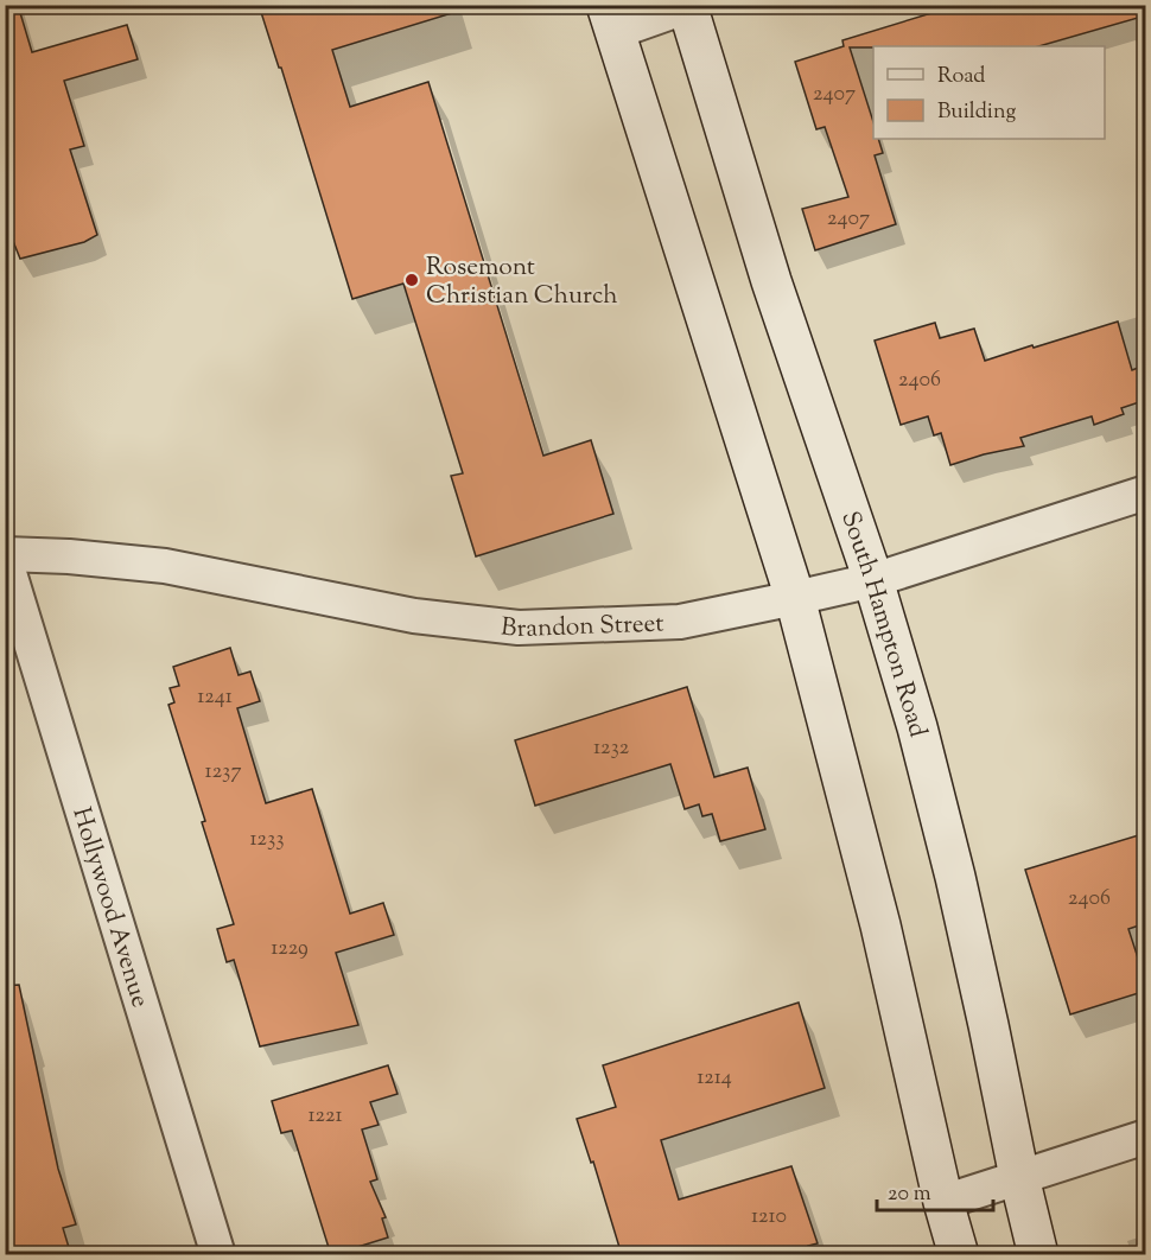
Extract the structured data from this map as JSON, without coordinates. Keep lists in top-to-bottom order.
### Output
{
  "streets": {
    "main road": ["South Hampton Road"],
    "street": ["Brandon Street", "Hollywood Avenue"]
  },
  "crossings": [
    ["Brandon Street", "South Hampton Road"],
    ["Brandon Street", "Hollywood Avenue"]
  ],
  "places": ["Rosemont Christian Church"],
  "house_numbers": [
    "2407",
    "2407",
    "2406",
    "1241",
    "1232",
    "1237",
    "1233",
    "2406",
    "1229",
    "1214",
    "1221",
    "1210"
  ],
  "legend": ["Road", "Building"],
  "scale_bar": "20 m"
}
